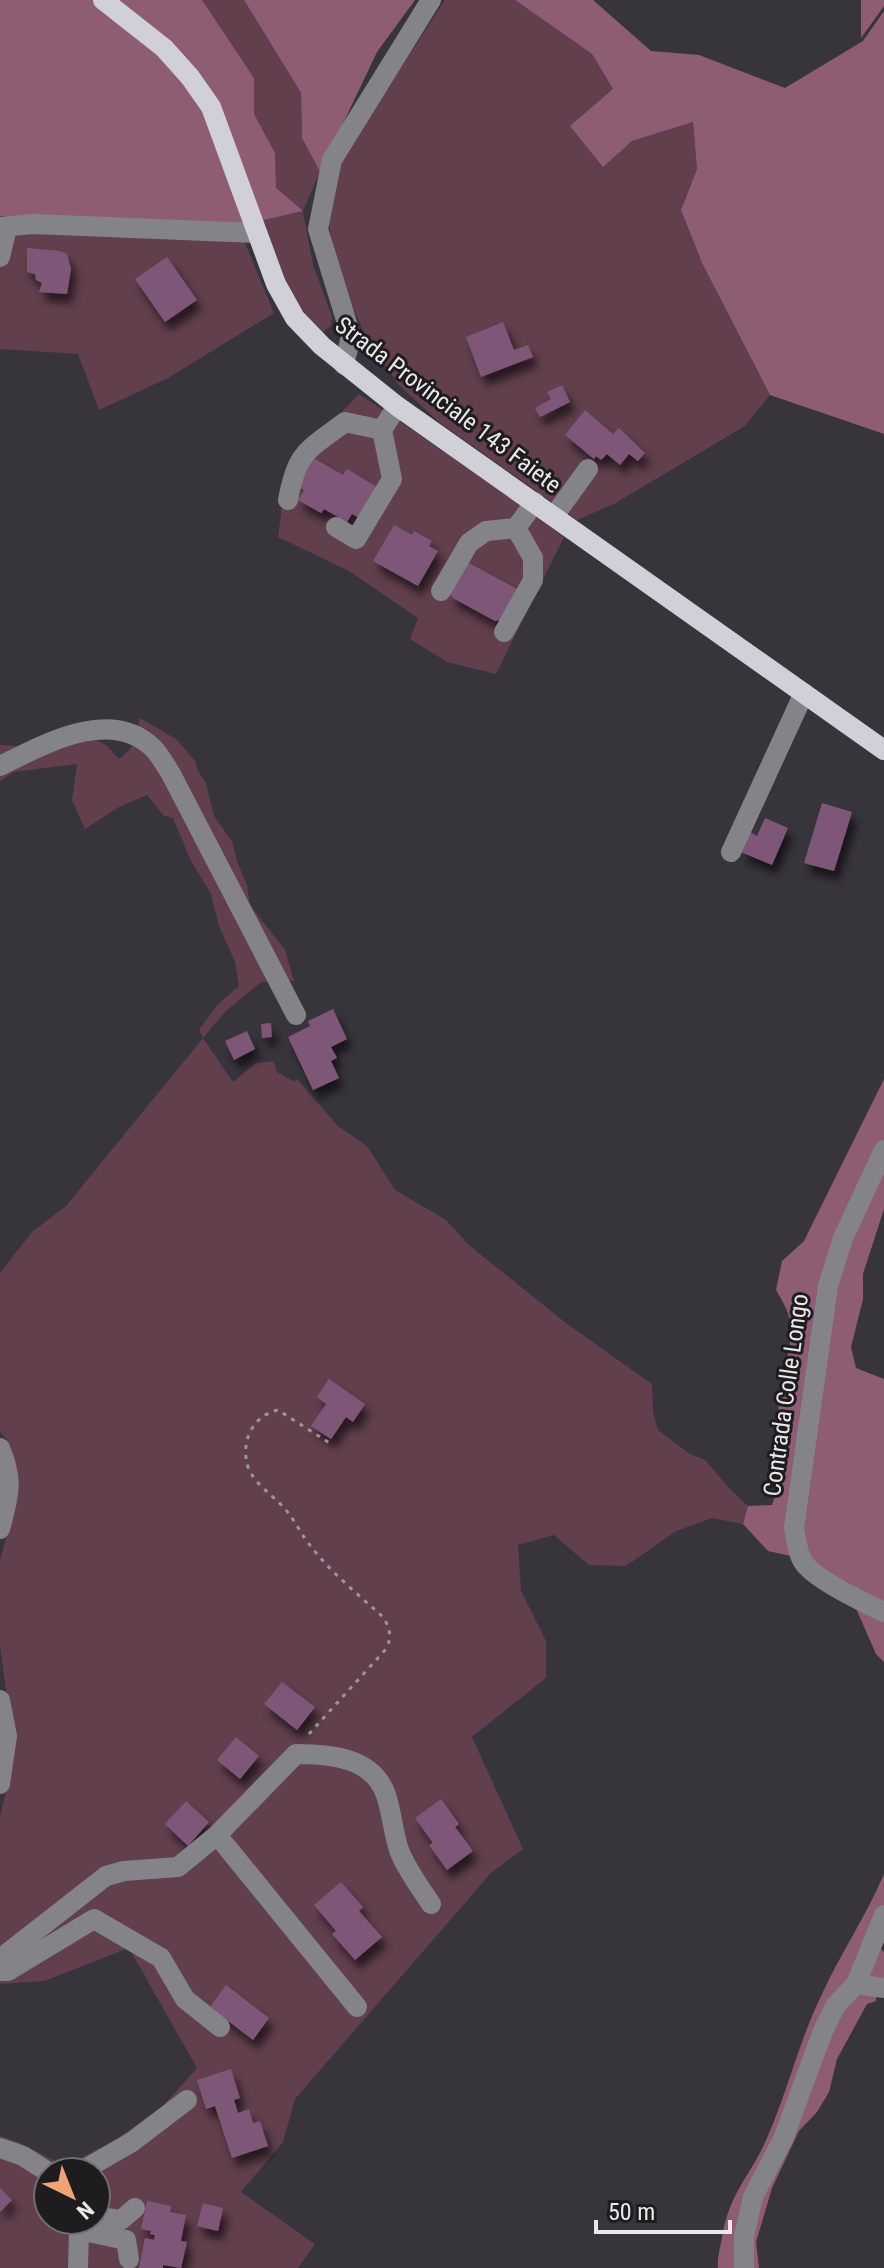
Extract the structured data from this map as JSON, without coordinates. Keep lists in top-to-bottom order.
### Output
{
  "streets": {
    "main road": ["Strada Provinciale 143 Faiete"],
    "street": ["Contrada Colle Longo"]
  },
  "scale_bar": "50 m",
  "north": "bottom right"
}
